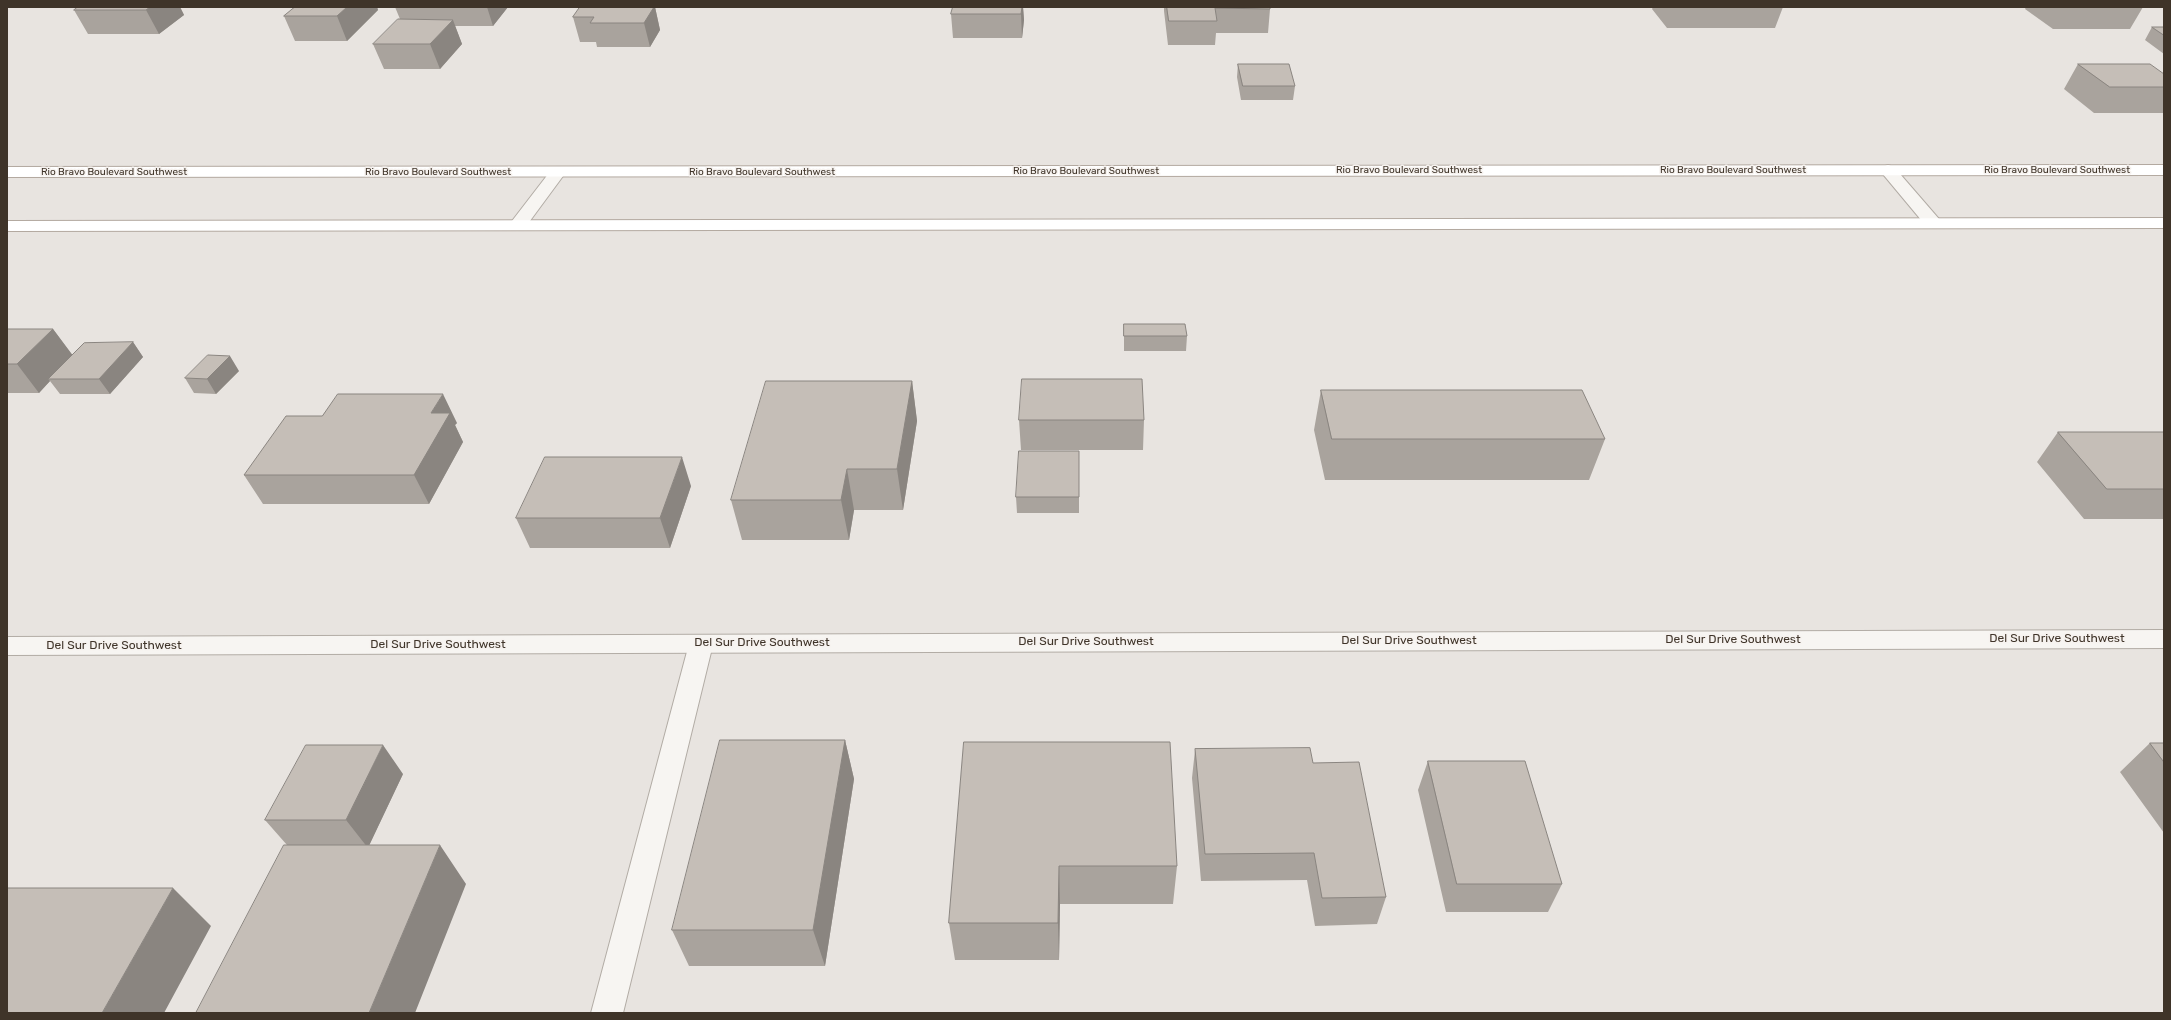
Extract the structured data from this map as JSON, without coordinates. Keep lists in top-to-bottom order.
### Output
{
  "streets": {
    "main road": ["Rio Bravo Boulevard Southwest"],
    "street": ["Del Sur Drive Southwest"]
  }
}
